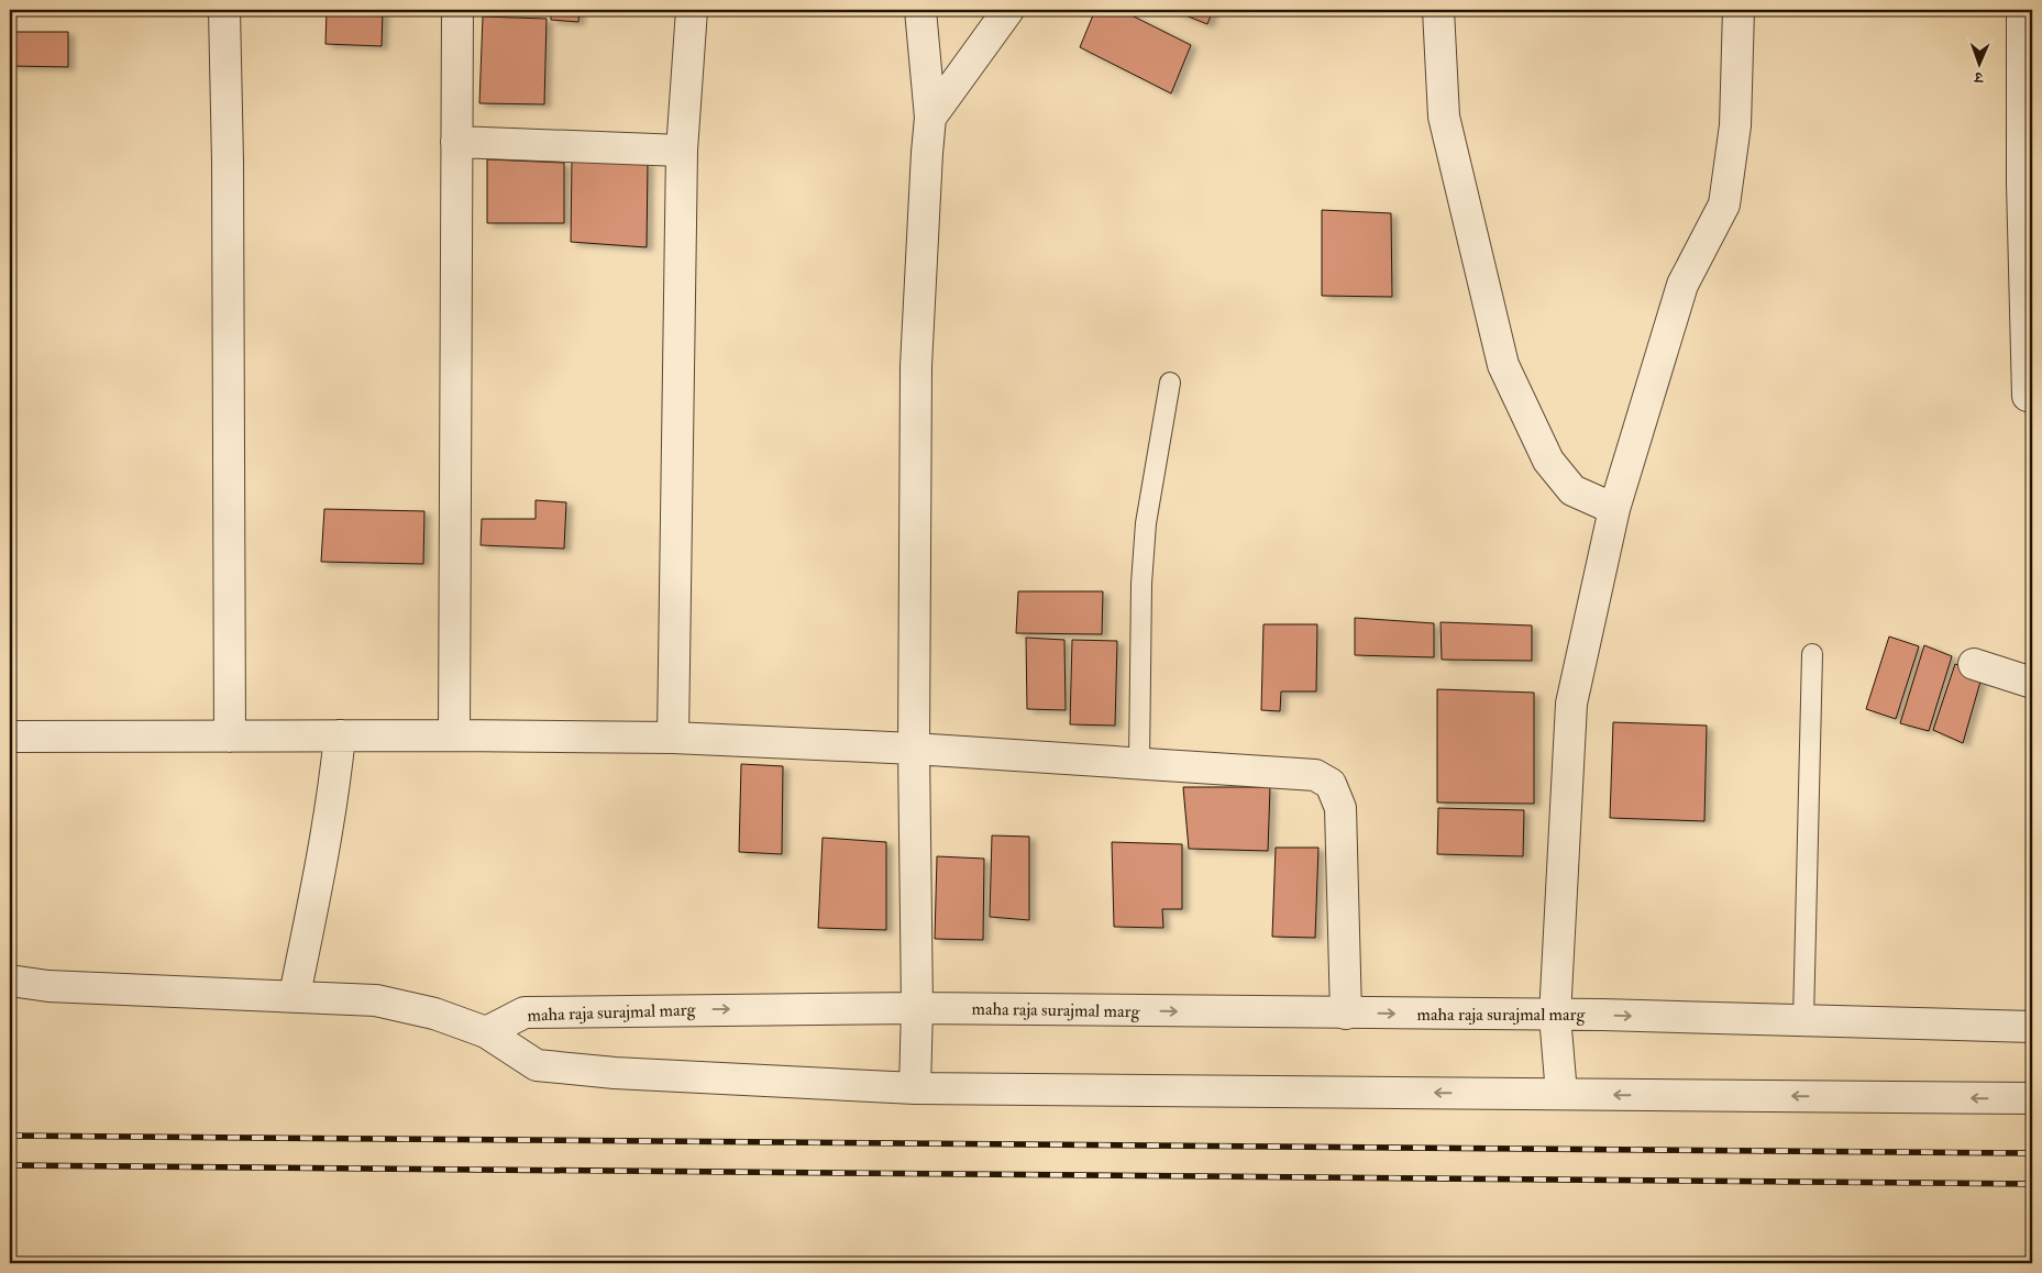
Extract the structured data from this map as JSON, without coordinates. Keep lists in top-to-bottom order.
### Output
{
  "streets": {
    "street": ["maha raja surajmal marg"]
  },
  "north": "bottom"
}
